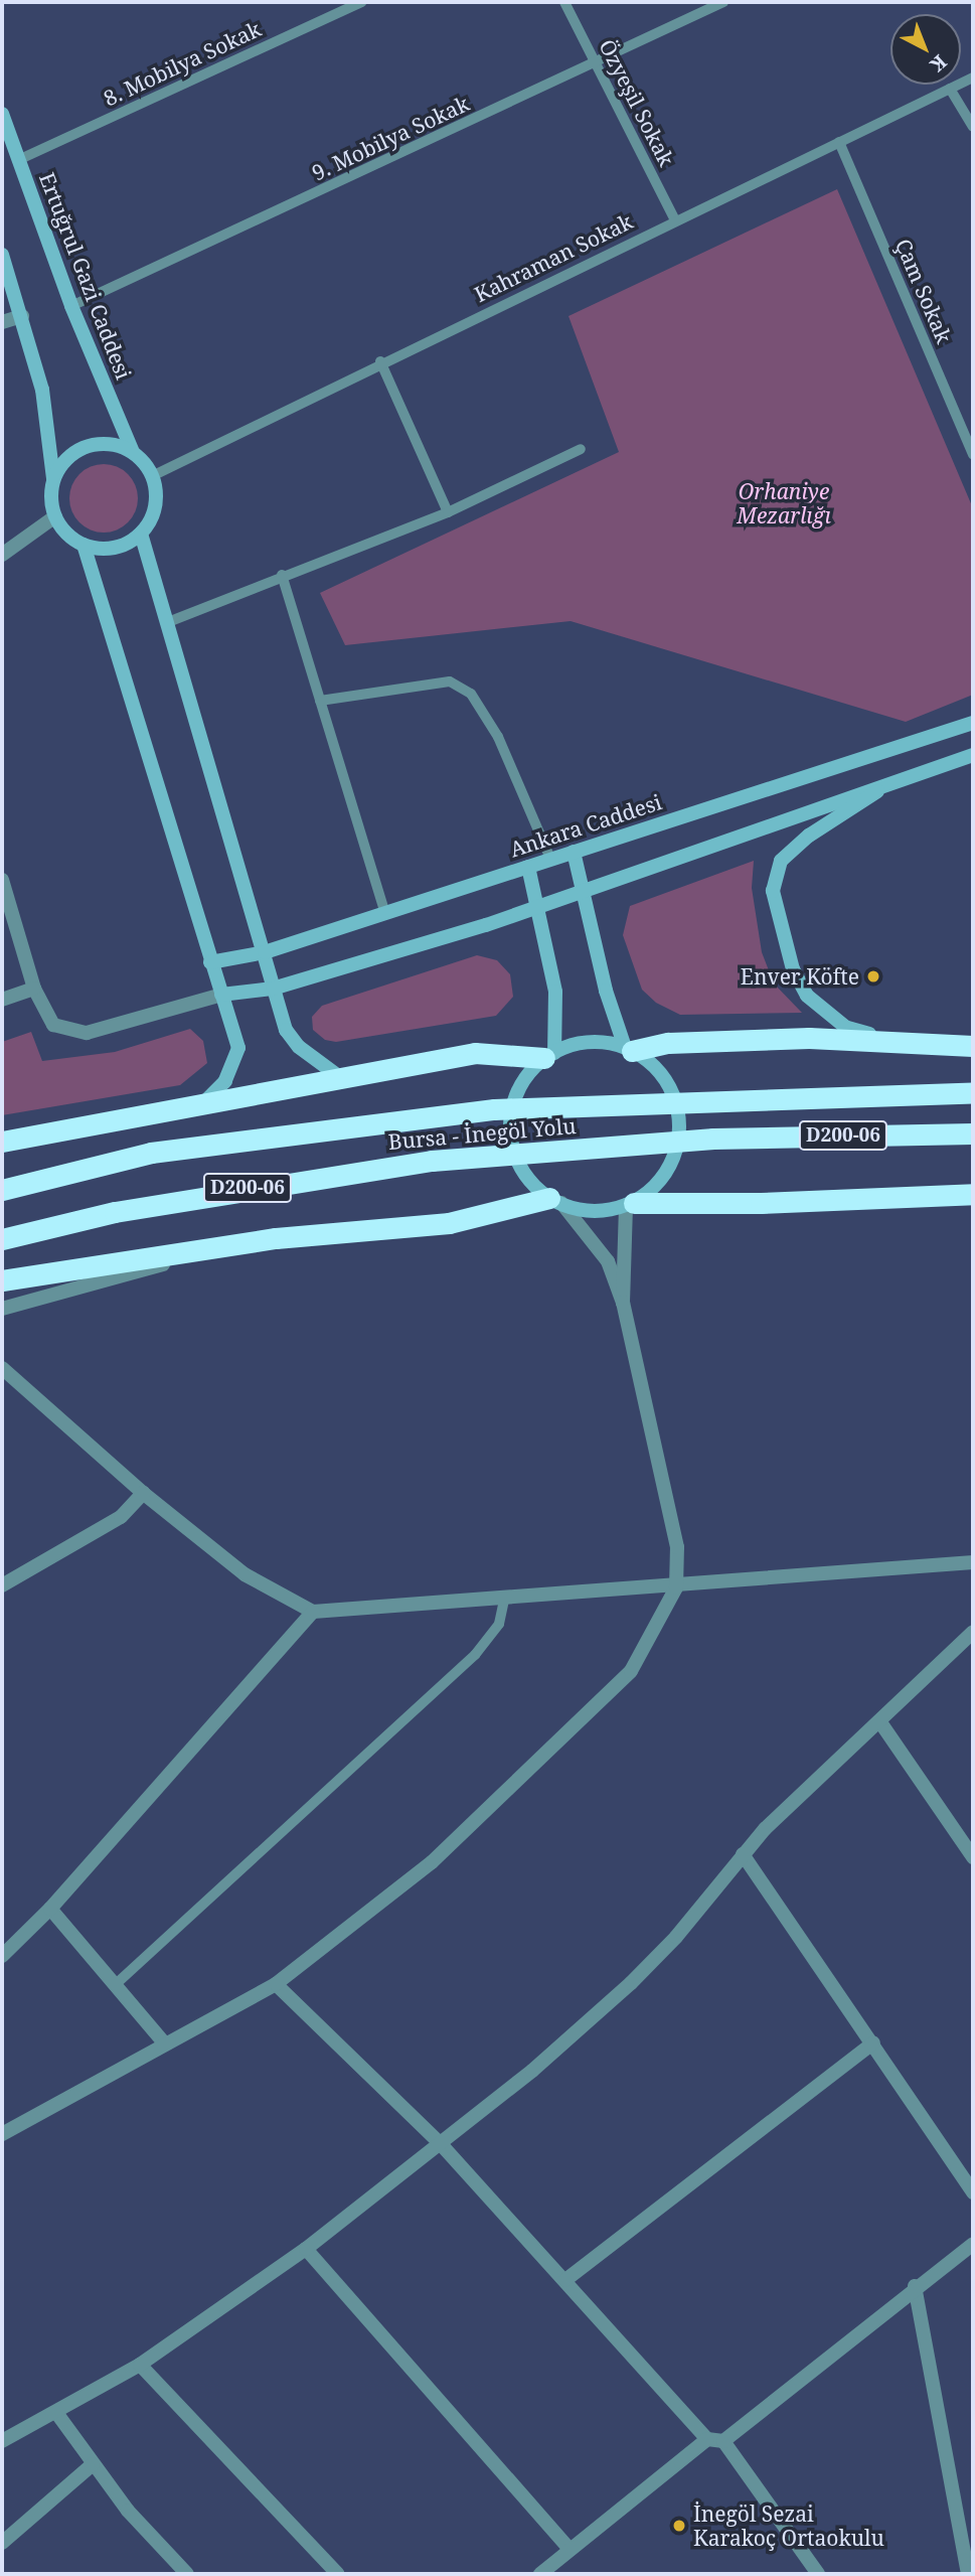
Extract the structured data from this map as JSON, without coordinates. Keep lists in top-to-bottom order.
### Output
{
  "streets": {
    "highway": ["Bursa - İnegöl Yolu", "D200-06"],
    "main road": ["Ertuğrul Gazi Caddesi", "Ankara Caddesi"],
    "lane": [
      "8. Mobilya Sokak",
      "Özyeşil Sokak",
      "9. Mobilya Sokak",
      "Kahraman Sokak",
      "Çam Sokak"
    ]
  },
  "crossings": [
    ["8. Mobilya Sokak", "Ertuğrul Gazi Caddesi"],
    ["Özyeşil Sokak", "9. Mobilya Sokak"],
    ["Özyeşil Sokak", "Kahraman Sokak"],
    ["9. Mobilya Sokak", "Ertuğrul Gazi Caddesi"],
    ["Kahraman Sokak", "Ertuğrul Gazi Caddesi"],
    ["Kahraman Sokak", "Çam Sokak"]
  ],
  "parks": ["Orhaniye Mezarlığı"],
  "places": ["Enver Köfte", "İnegöl Sezai Karakoç Ortaokulu"],
  "north": "bottom right"
}
